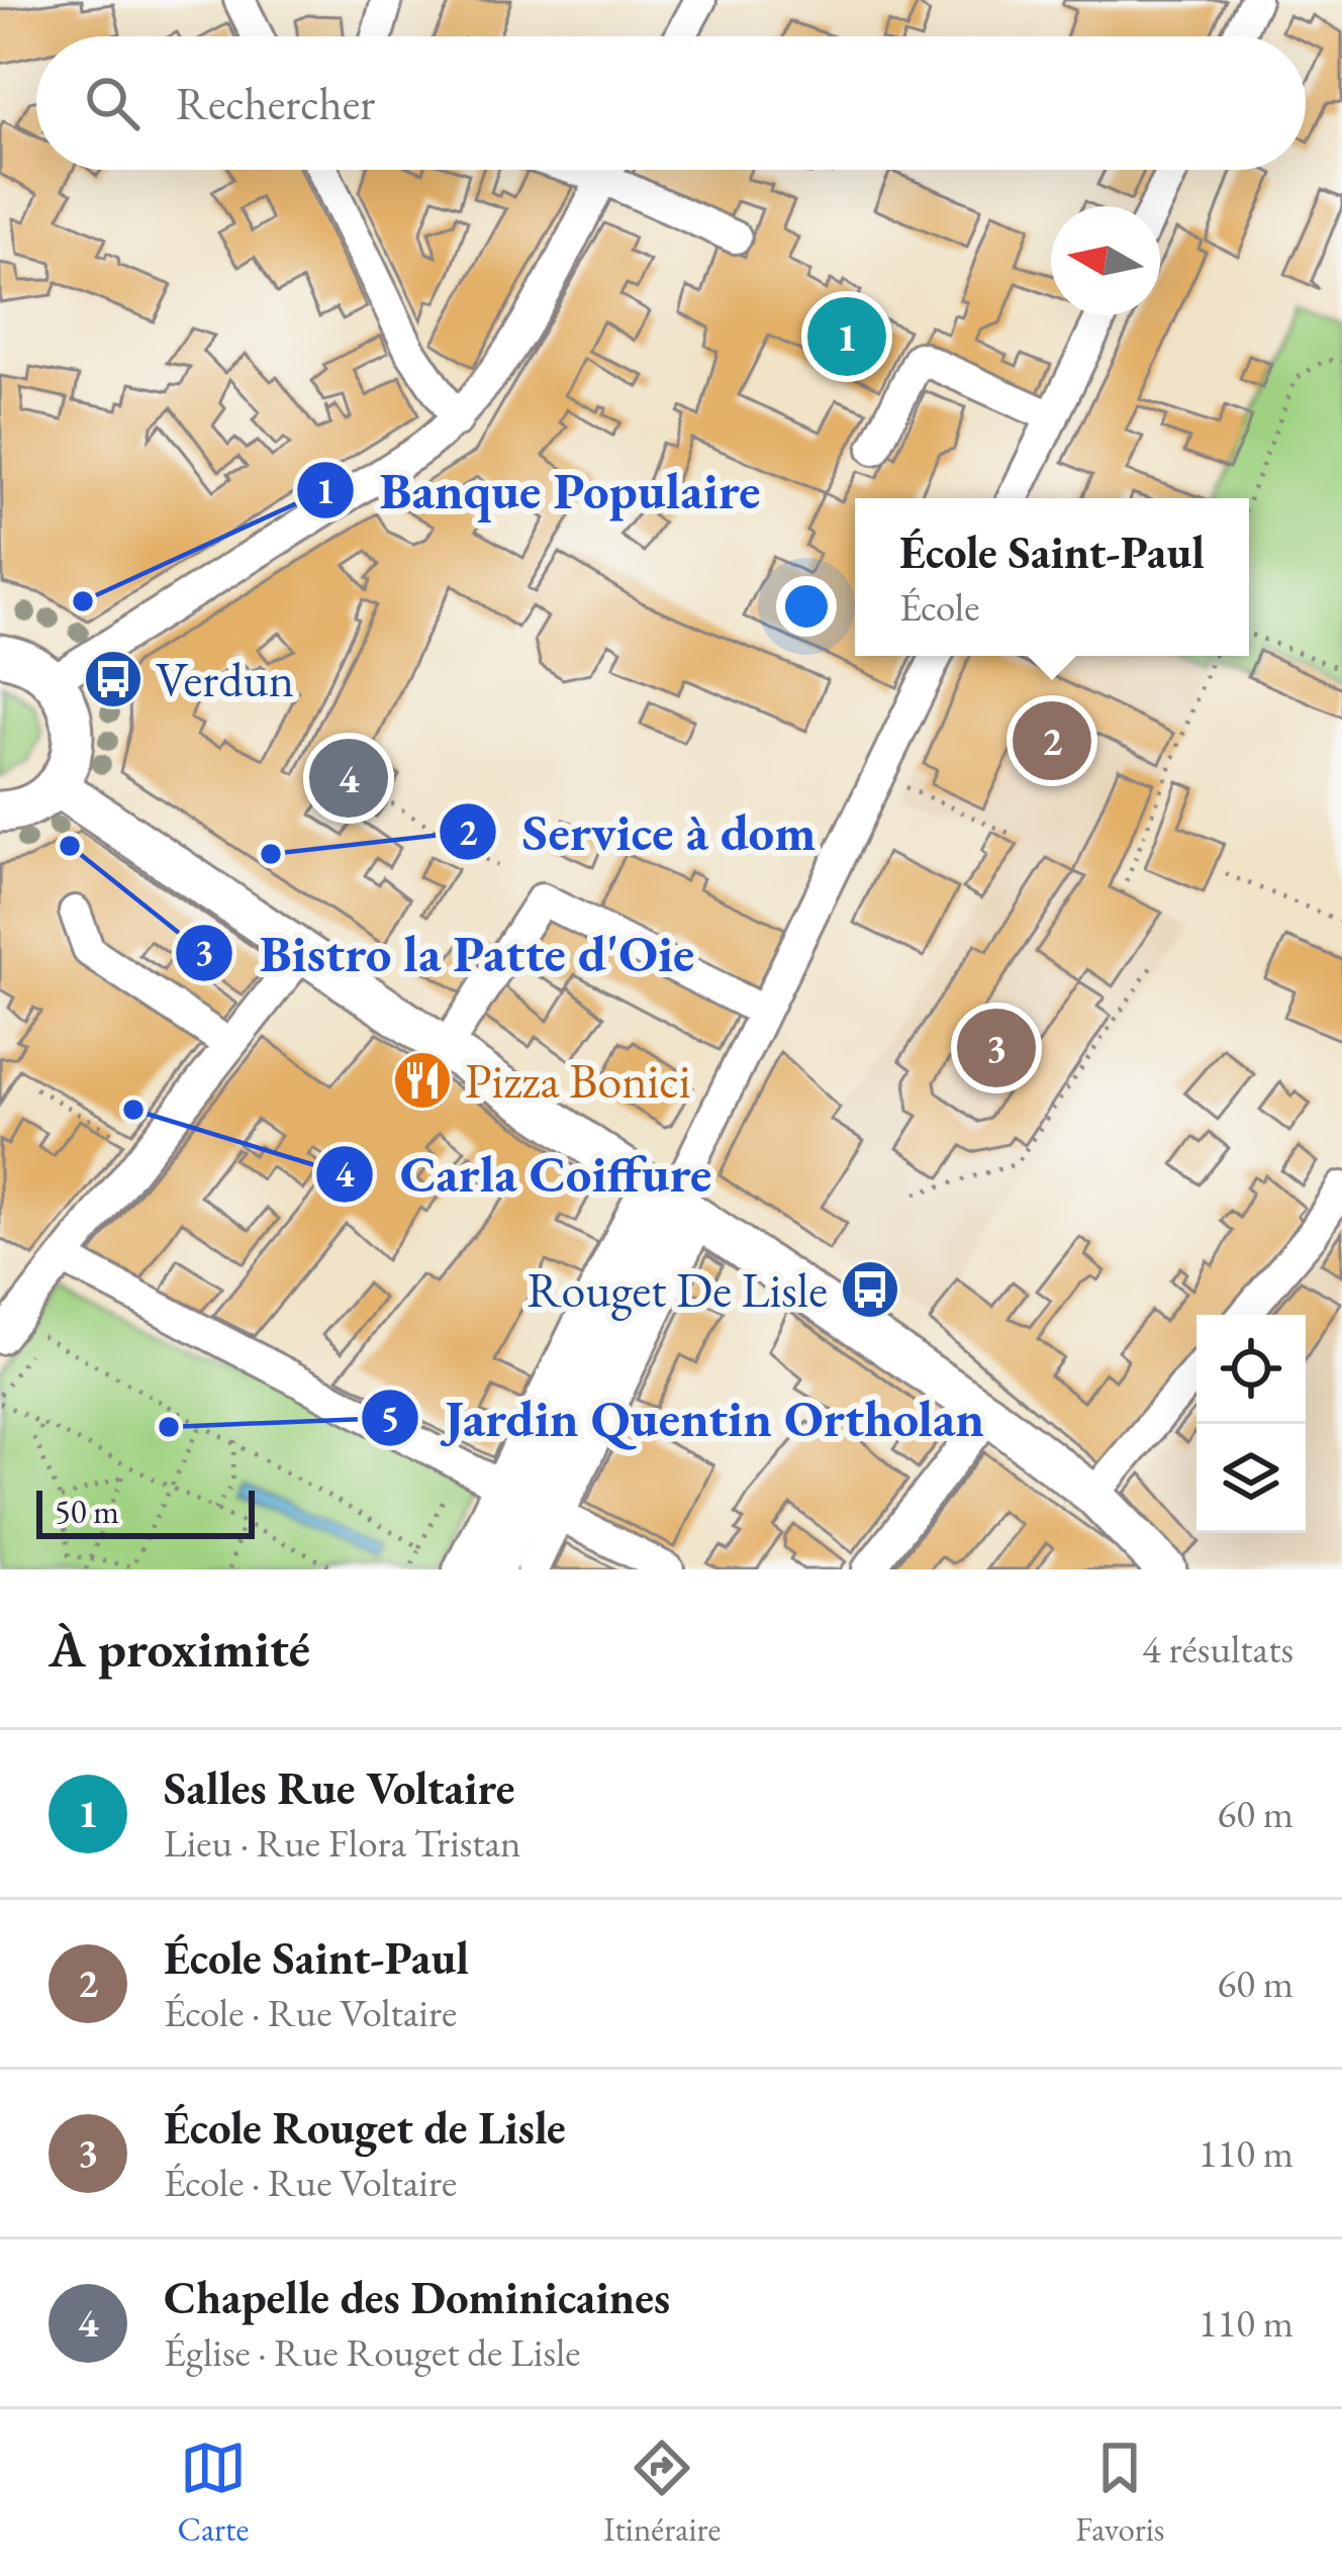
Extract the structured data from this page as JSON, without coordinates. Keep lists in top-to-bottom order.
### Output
{
  "places": {
    "other": [
      "Banque Populaire",
      "Bistro la Patte d'Oie",
      "Service à dom",
      "Carla Coiffure",
      "Jardin Quentin Ortholan"
    ],
    "bus stop": ["Verdun", "Rouget De Lisle"],
    "restaurant": ["Pizza Bonici"]
  },
  "scale_bar": "50 m",
  "north": "left",
  "page": {
    "search": "Rechercher",
    "pins": [
      "1",
      "2",
      "4",
      "3"
    ],
    "popup": ["École Saint-Paul", "École"],
    "scale": "50 m",
    "heading": ["À proximité", "4 résultats"],
    "list": [
      {
        "mark": "1",
        "name": "Salles Rue Voltaire",
        "note": "Lieu · Rue Flora Tristan",
        "value": "60 m"
      },
      {
        "mark": "2",
        "name": "École Saint-Paul",
        "note": "École · Rue Voltaire",
        "value": "60 m"
      },
      {
        "mark": "3",
        "name": "École Rouget de Lisle",
        "note": "École · Rue Voltaire",
        "value": "110 m"
      },
      {
        "mark": "4",
        "name": "Chapelle des Dominicaines",
        "note": "Église · Rue Rouget de Lisle",
        "value": "110 m"
      }
    ],
    "nav": ["Carte", "Itinéraire", "Favoris"]
  }
}
